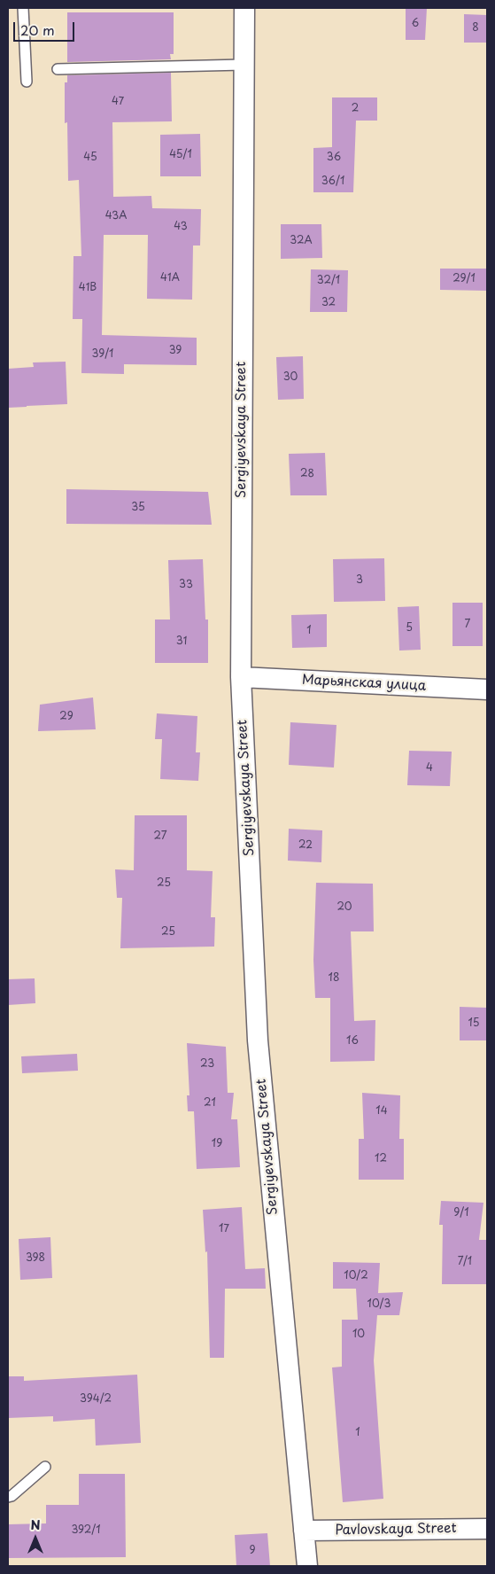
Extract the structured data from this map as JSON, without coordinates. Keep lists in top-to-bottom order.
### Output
{
  "streets": {
    "street": ["Sergiyevskaya Street", "Марьянская улица", "Pavlovskaya Street"]
  },
  "crossings": [
    ["Sergiyevskaya Street", "Марьянская улица"],
    ["Sergiyevskaya Street", "Pavlovskaya Street"]
  ],
  "house_numbers": [
    "6",
    "8",
    "47",
    "2",
    "45/1",
    "45",
    "36",
    "36/1",
    "43А",
    "43",
    "32А",
    "41А",
    "29/1",
    "32/1",
    "41В",
    "32",
    "39",
    "39/1",
    "30",
    "28",
    "35",
    "3",
    "33",
    "7",
    "5",
    "1",
    "31",
    "29",
    "4",
    "27",
    "22",
    "25",
    "20",
    "25",
    "18",
    "15",
    "16",
    "23",
    "21",
    "14",
    "19",
    "12",
    "9/1",
    "17",
    "398",
    "7/1",
    "10/2",
    "10/3",
    "10",
    "394/2",
    "1",
    "392/1",
    "9"
  ],
  "scale_bar": "20 m",
  "north": "top"
}
